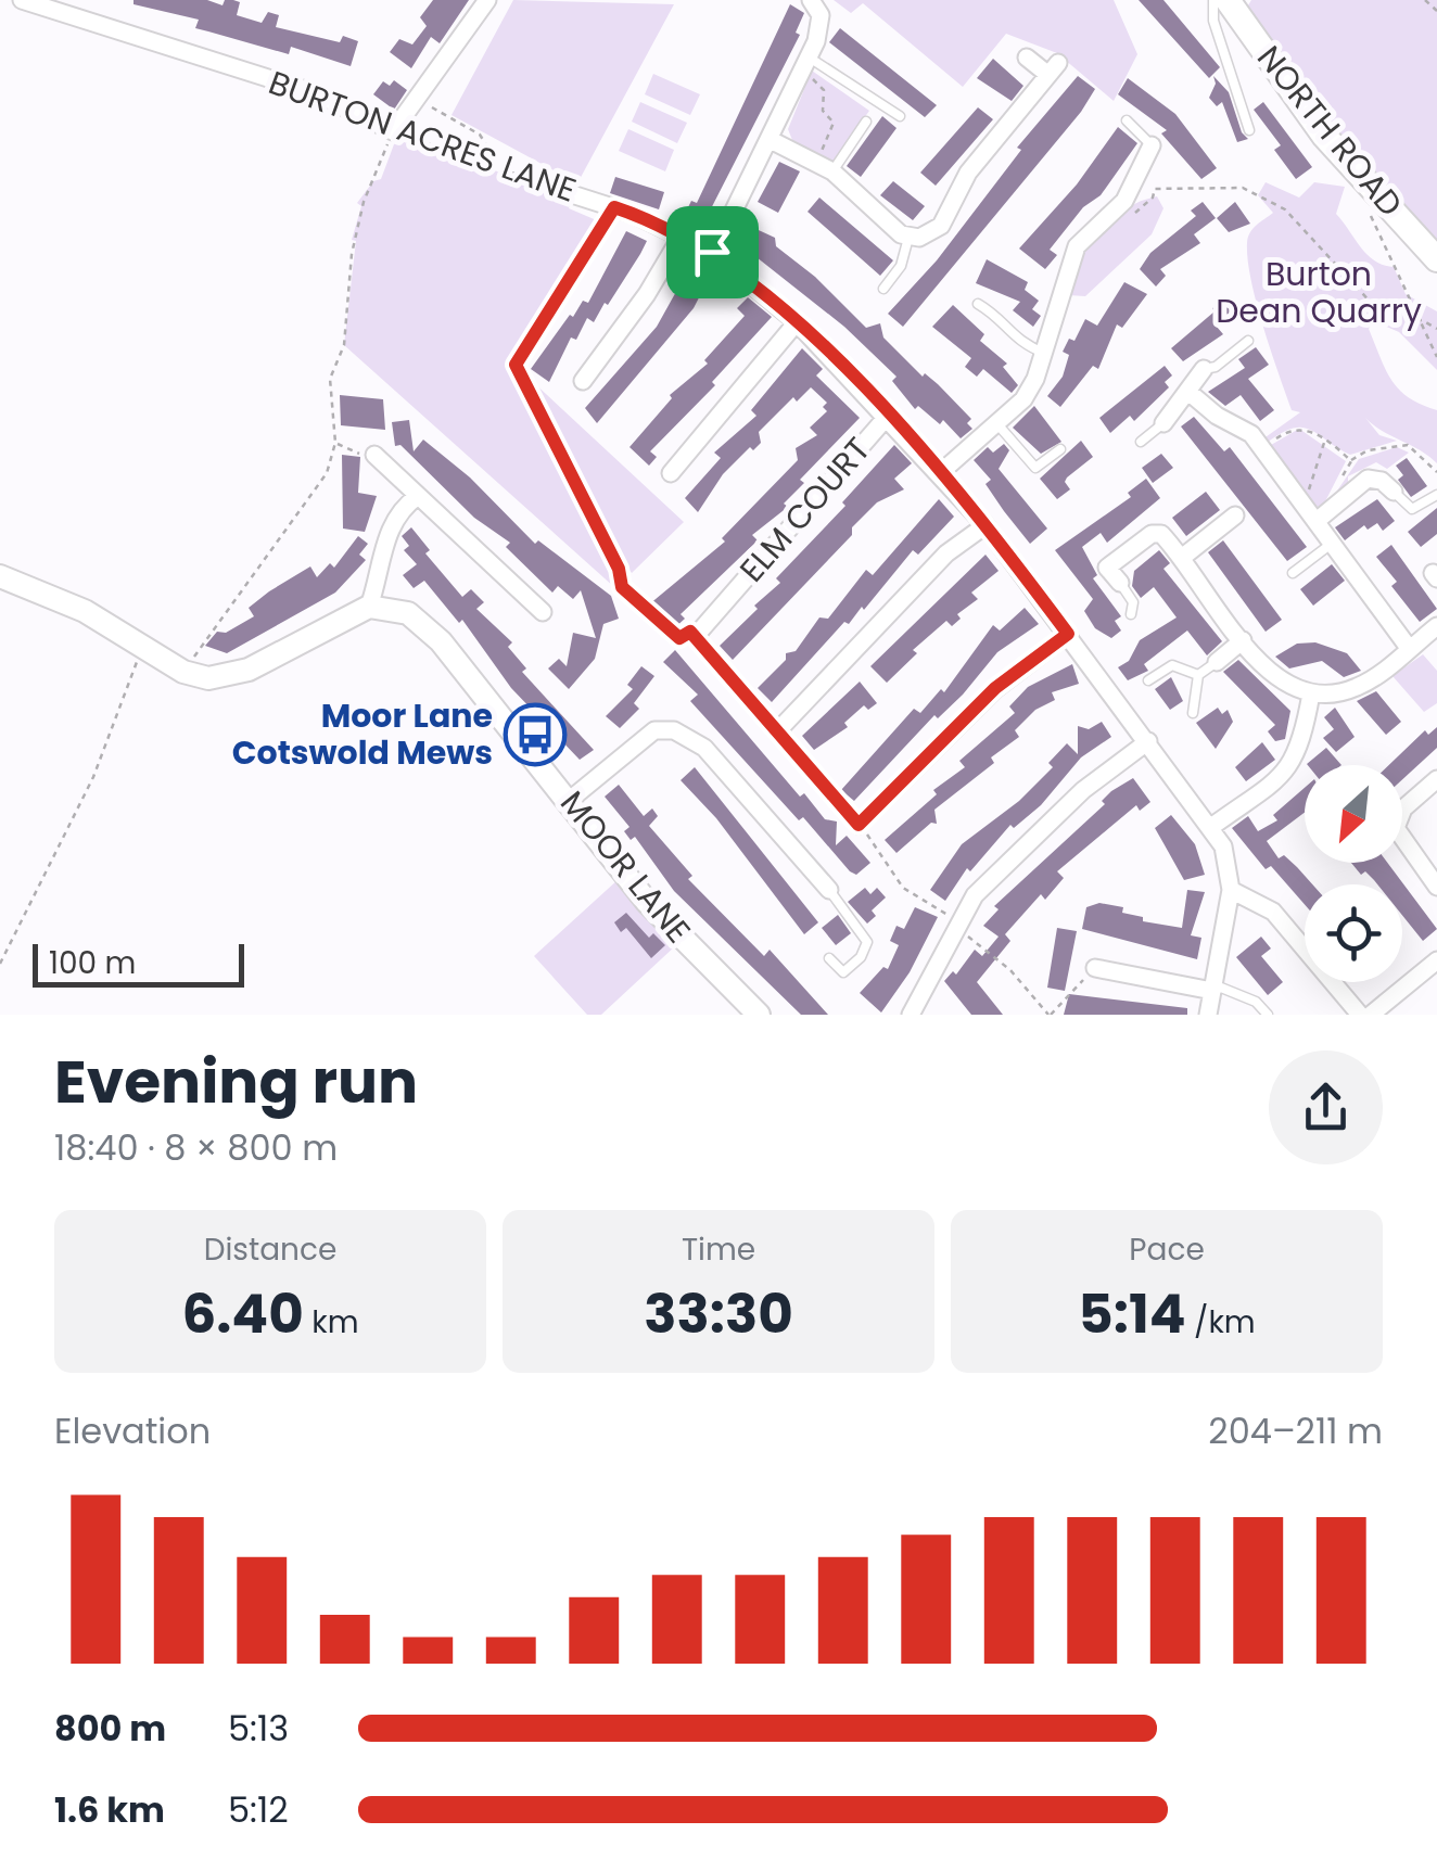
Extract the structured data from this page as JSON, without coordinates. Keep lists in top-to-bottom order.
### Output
{
  "streets": {
    "main road": ["NORTH ROAD"],
    "street": ["BURTON ACRES LANE", "ELM COURT", "MOOR LANE"]
  },
  "crossings": [
    ["BURTON ACRES LANE", "ELM COURT"]
  ],
  "parks": ["Burton Dean Quarry"],
  "places": {
    "bus stop": ["Moor Lane Cotswold Mews"]
  },
  "scale_bar": "100 m",
  "north": "bottom left",
  "page": {
    "scale": "100 m",
    "heading": ["Evening run", "18:40 · 8 × 800 m"],
    "stats": [
      ["Distance", "6.40 km"],
      ["Time", "33:30"],
      ["Pace", "5:14 /km"]
    ],
    "chart": ["Elevation", "204–211 m"],
    "list": [
      {
        "name": "800 m",
        "note": "5:13"
      },
      {
        "name": "1.6 km",
        "note": "5:12"
      }
    ]
  }
}
